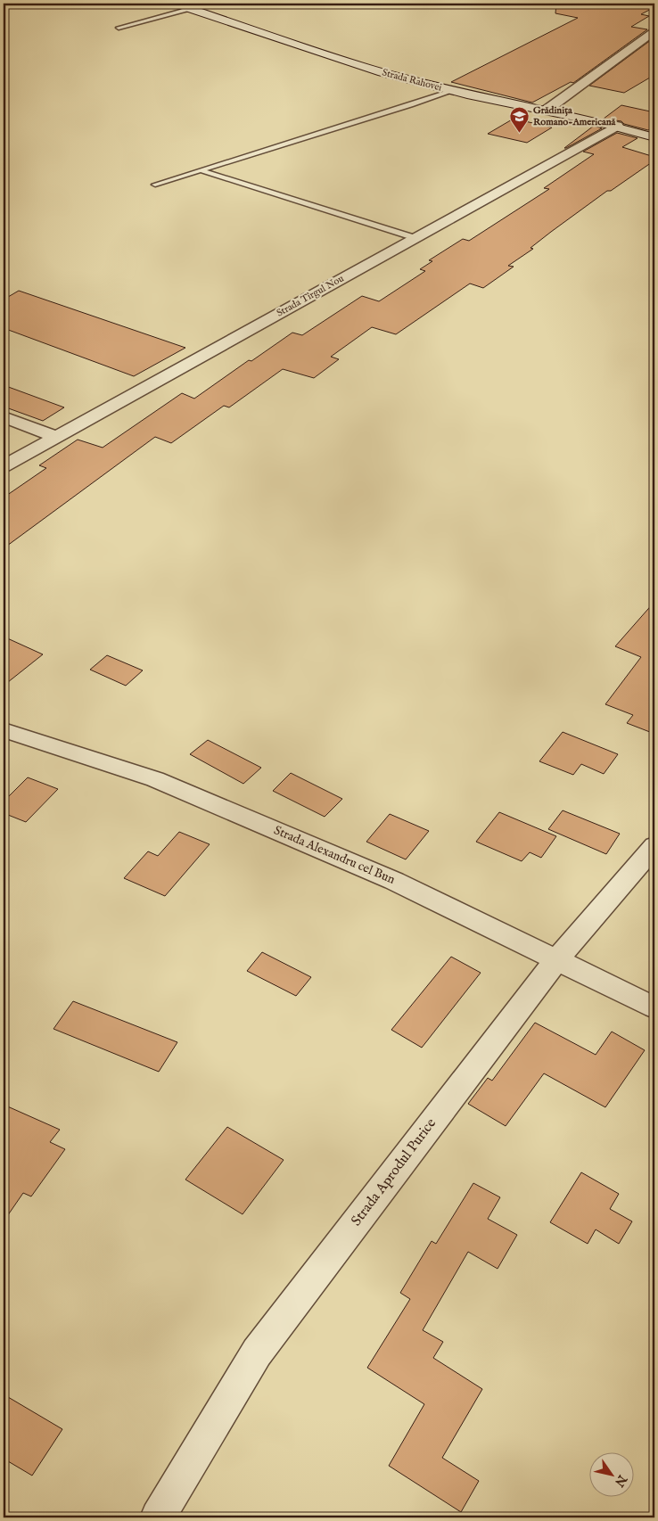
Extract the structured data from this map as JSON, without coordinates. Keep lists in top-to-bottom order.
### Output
{
  "streets": {
    "main road": ["Strada Rahovei"],
    "street": ["Strada Tîrgul Nou", "Strada Alexandru cel Bun", "Strada Aprodul Purice"]
  },
  "crossings": [
    ["Strada Rahovei", "Strada Tîrgul Nou"],
    ["Strada Alexandru cel Bun", "Strada Aprodul Purice"]
  ],
  "places": {
    "school or university": ["Grădinița Romano-Americană"]
  },
  "north": "bottom right"
}
